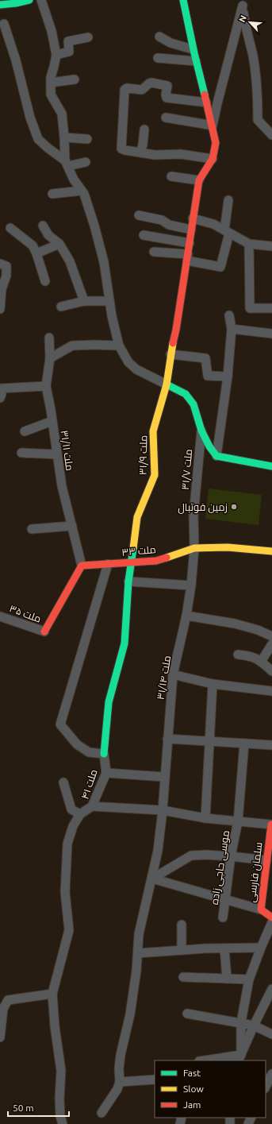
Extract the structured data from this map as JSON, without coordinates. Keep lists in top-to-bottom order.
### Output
{
  "streets": {
    "street": [
      "ملت ۳۱/۱۱",
      "ملت ۳۱/۹",
      "ملت ۳۱/۷",
      "ملت ۳۳",
      "ملت ۳۵",
      "ملت ۳۱/۱۴",
      "ملت ۴۱",
      "موسی حاجی زاده",
      "سلمان فارسی"
    ]
  },
  "crossings": [
    ["ملت ۳۱/۱۱", "ملت ۳۳"],
    ["ملت ۳۱/۹", "ملت ۳۳"],
    ["ملت ۳۱/۹", "ملت ۴۱"],
    ["ملت ۳۱/۷", "ملت ۳۳"],
    ["ملت ۳۱/۷", "ملت ۳۱/۱۴"],
    ["ملت ۳۳", "ملت ۳۱/۱۴"],
    ["ملت ۳۳", "ملت ۴۱"],
    ["ملت ۳۱/۱۴", "ملت ۴۱"],
    ["ملت ۴۱", "موسی حاجی زاده"],
    ["ملت ۴۱", "سلمان فارسی"]
  ],
  "places": ["زمین فوتبال"],
  "legend": ["Fast", "Slow", "Jam"],
  "scale_bar": "50 m",
  "north": "top left"
}
